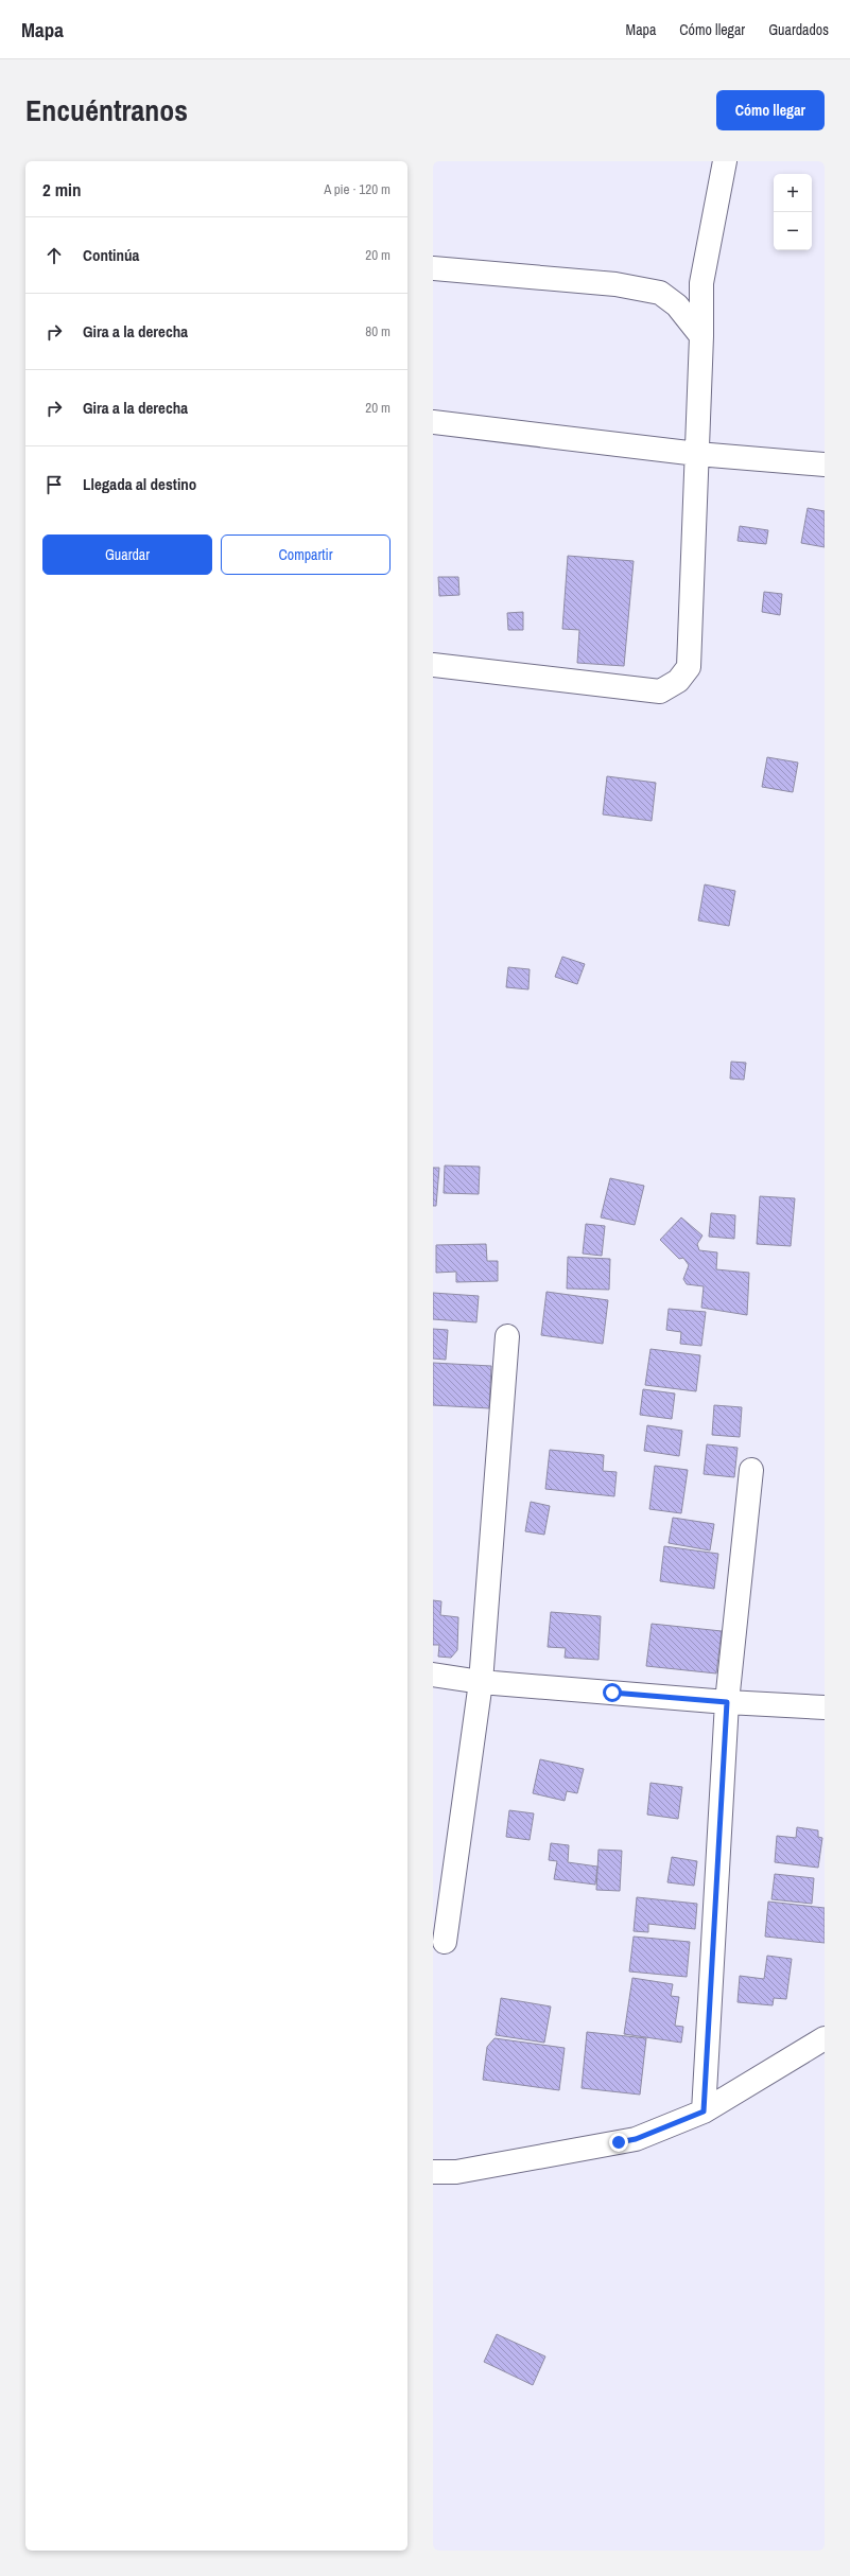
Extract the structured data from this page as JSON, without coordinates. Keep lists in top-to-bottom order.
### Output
{
  "page": {
    "header": "Mapa",
    "nav": ["Mapa", "Cómo llegar", "Guardados"],
    "title": "Encuéntranos",
    "buttons": [
      "Cómo llegar",
      ["Guardar", "Compartir"]
    ],
    "heading": ["2 min", "A pie · 120 m"],
    "map_buttons": ["+", "−"],
    "list": [
      ["Continúa", "20 m"],
      ["Gira a la derecha", "80 m"],
      ["Gira a la derecha", "20 m"],
      "Llegada al destino"
    ]
  }
}
